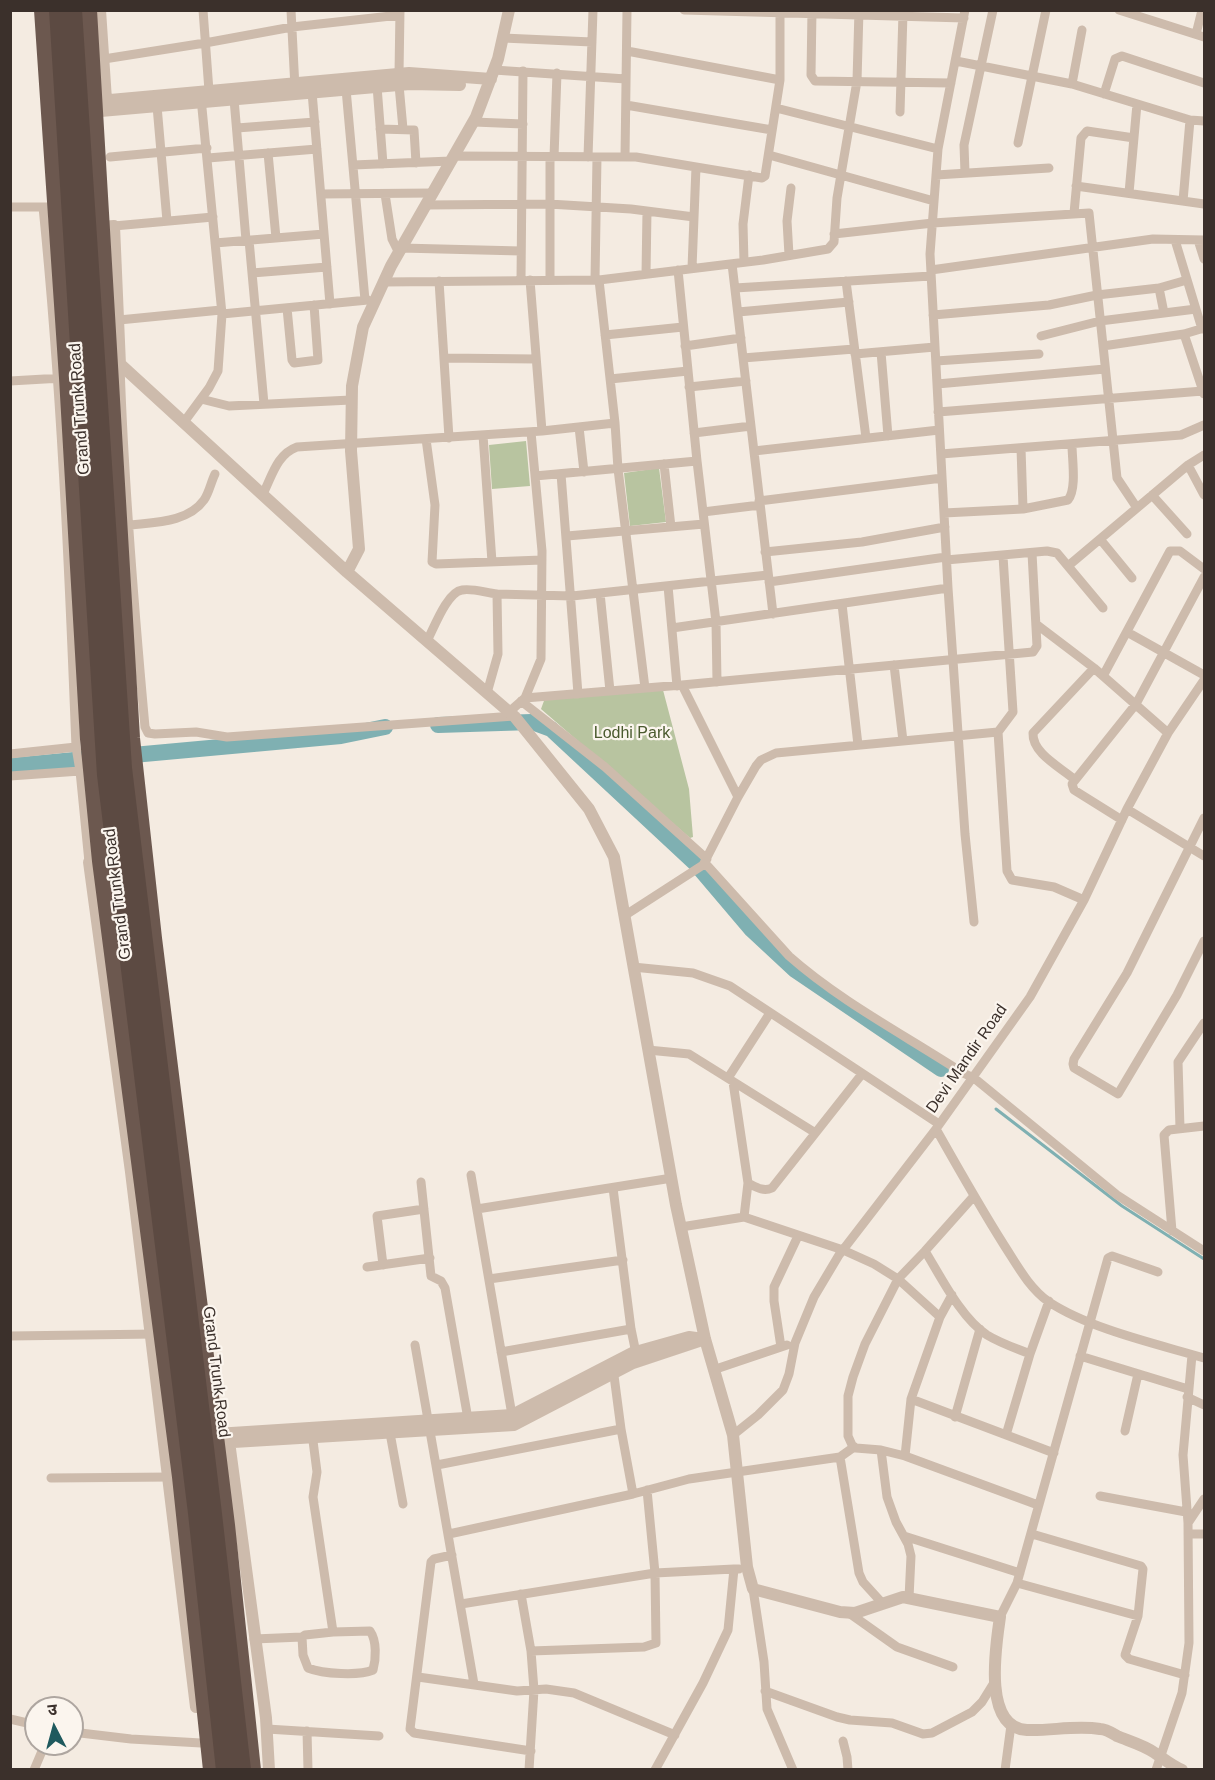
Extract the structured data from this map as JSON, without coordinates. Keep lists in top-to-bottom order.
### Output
{
  "streets": {
    "highway": ["Grand Trunk Road"],
    "street": ["Devi Mandir Road"]
  },
  "parks": ["Lodhi Park"],
  "north": "top"
}
